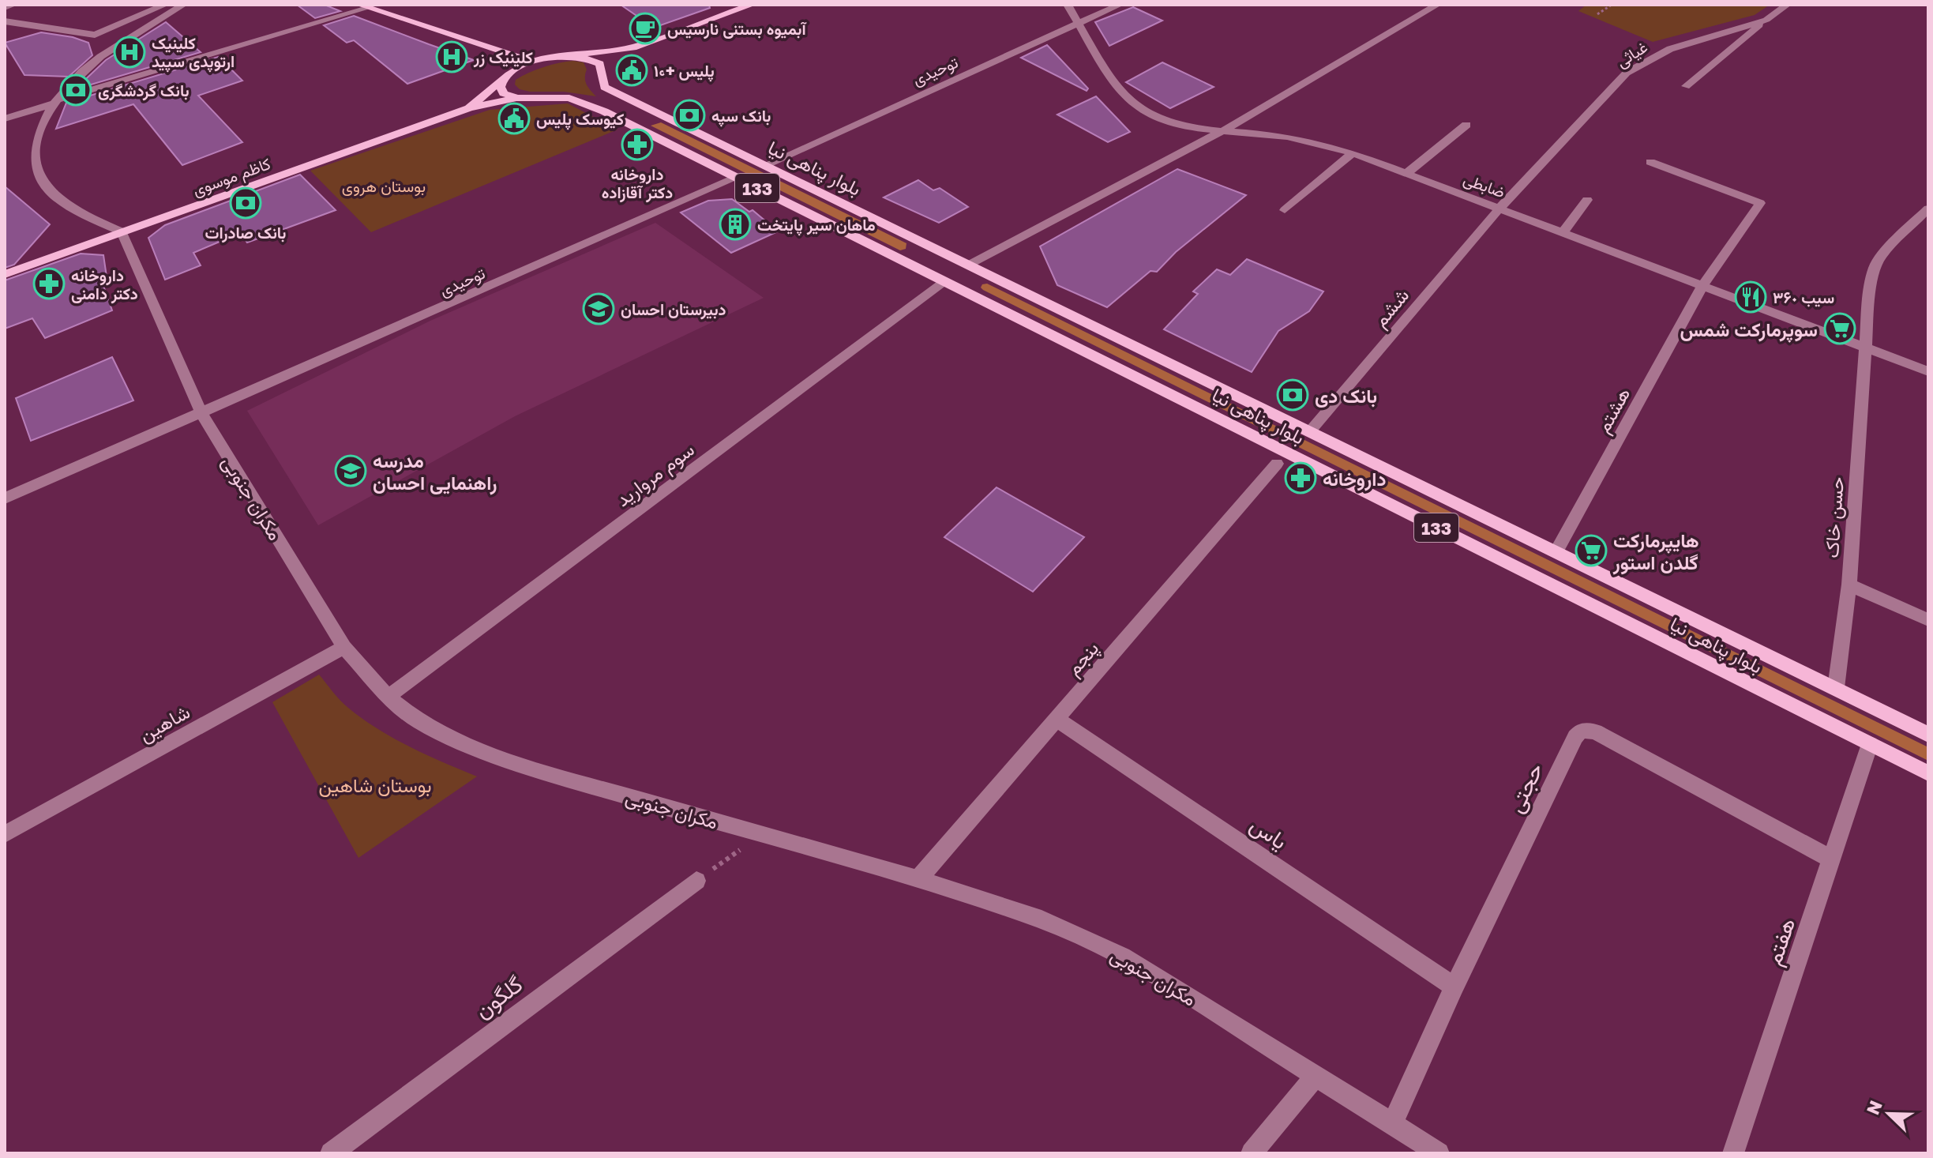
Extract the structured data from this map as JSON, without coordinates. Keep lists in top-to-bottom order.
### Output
{
  "streets": {
    "main road": ["بلوار پناهی نیا", "کاظم موسوی", "133"],
    "street": [
      "غیاثی",
      "توحیدی",
      "ضابطی",
      "ششم",
      "هشتم",
      "سوم مروارید",
      "مکران جنوبی",
      "حسن خاک",
      "پنجم",
      "شاهین",
      "حجتی",
      "یاس",
      "هفتم",
      "گلگون"
    ]
  },
  "crossings": [
    ["غیاثی", "ضابطی"],
    ["غیاثی", "ششم"],
    ["توحیدی", "بلوار پناهی نیا"],
    ["توحیدی", "ضابطی"],
    ["توحیدی", "مکران جنوبی"],
    ["بلوار پناهی نیا", "ششم"],
    ["بلوار پناهی نیا", "هشتم"],
    ["بلوار پناهی نیا", "سوم مروارید"],
    ["بلوار پناهی نیا", "حسن خاک"],
    ["بلوار پناهی نیا", "هفتم"],
    ["کاظم موسوی", "مکران جنوبی"],
    ["ضابطی", "ششم"],
    ["ضابطی", "هشتم"],
    ["ضابطی", "حسن خاک"],
    ["سوم مروارید", "مکران جنوبی"],
    ["مکران جنوبی", "پنجم"],
    ["مکران جنوبی", "شاهین"],
    ["مکران جنوبی", "حجتی"],
    ["پنجم", "یاس"],
    ["حجتی", "یاس"],
    ["حجتی", "هفتم"]
  ],
  "parks": ["بوستان هروی", "بوستان شاهین"],
  "places": {
    "cafe": ["آبمیوه بستنی نارسیس"],
    "hospital": ["کلینیک ارتوپدی سپید", "کلینیک زر"],
    "public building": ["پلیس +۱۰", "کیوسک پلیس"],
    "bank": [
      "بانک گردشگری",
      "بانک سپه",
      "بانک صادرات",
      "بانک دی"
    ],
    "pharmacy": ["داروخانه دکتر آقازاده", "داروخانه دکتر دامنی", "داروخانه"],
    "building": ["ماهان سیر پایتخت"],
    "restaurant": ["سیب ٣۶٠"],
    "school or university": ["دبیرستان احسان", "مدرسه راهنمایی احسان"],
    "supermarket": ["سوپرمارکت شمس", "هایپرمارکت گلدن استور"]
  },
  "north": "top left"
}
